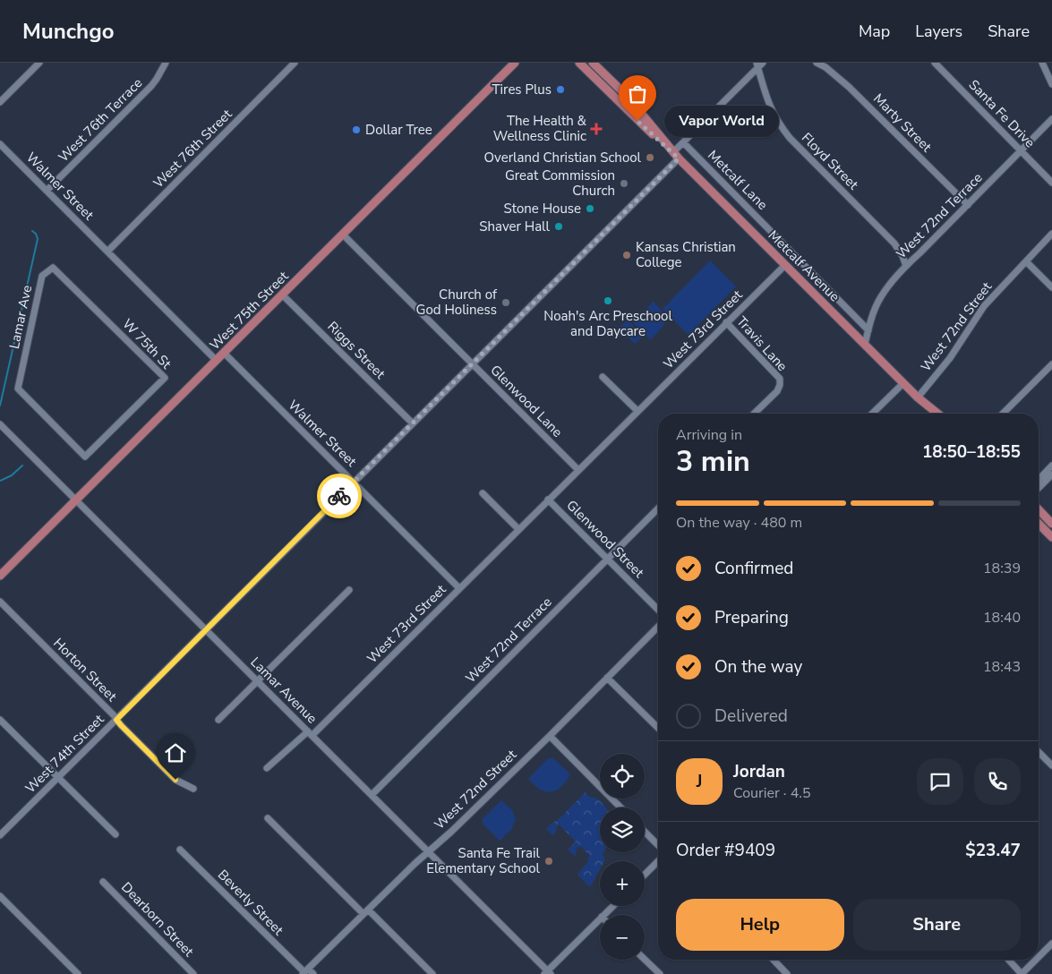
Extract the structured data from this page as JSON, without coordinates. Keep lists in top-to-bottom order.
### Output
{
  "streets": {
    "main road": ["Metcalf Avenue", "West 75th Street"],
    "street": [
      "Santa Fe Drive",
      "West 76th Terrace",
      "Marty Street",
      "West 76th Street",
      "Floyd Street",
      "Metcalf Lane",
      "Walmer Street",
      "West 72nd Terrace",
      "Lamar Ave",
      "West 72nd Street",
      "West 73rd Street",
      "W 75th St",
      "Travis Lane",
      "Riggs Street",
      "Glenwood Lane",
      "Glenwood Street",
      "Horton Street",
      "Lamar Avenue",
      "West 74th Street",
      "Beverly Street",
      "Dearborn Street"
    ]
  },
  "crossings": [
    ["Santa Fe Drive", "West 72nd Terrace"],
    ["West 76th Terrace", "Walmer Street"],
    ["Marty Street", "West 72nd Terrace"],
    ["West 76th Street", "Walmer Street"],
    ["Floyd Street", "West 72nd Terrace"],
    ["Metcalf Lane", "West 72nd Terrace"],
    ["Walmer Street", "West 75th Street"],
    ["Walmer Street", "West 73rd Street"],
    ["Walmer Street", "West 74th Street"],
    ["West 72nd Terrace", "Metcalf Avenue"],
    ["West 72nd Terrace", "Glenwood Street"],
    ["West 72nd Terrace", "Lamar Avenue"],
    ["Metcalf Avenue", "West 72nd Street"],
    ["Metcalf Avenue", "West 73rd Street"],
    ["Metcalf Avenue", "West 74th Street"],
    ["West 75th Street", "Riggs Street"],
    ["West 75th Street", "Glenwood Lane"],
    ["West 75th Street", "Lamar Avenue"],
    ["Lamar Ave", "W 75th St"],
    ["West 72nd Street", "Lamar Avenue"],
    ["West 72nd Street", "Beverly Street"],
    ["West 73rd Street", "Travis Lane"],
    ["West 73rd Street", "Glenwood Lane"],
    ["West 73rd Street", "Glenwood Street"],
    ["West 73rd Street", "Lamar Avenue"],
    ["Riggs Street", "West 74th Street"],
    ["Glenwood Lane", "West 74th Street"],
    ["Horton Street", "West 74th Street"],
    ["Lamar Avenue", "West 74th Street"]
  ],
  "places": {
    "other": [
      "Tires Plus",
      "Vapor World",
      "Dollar Tree",
      "Overland Christian School",
      "Great Commission Church",
      "Stone House",
      "Shaver Hall",
      "Kansas Christian College",
      "Noah's Arc Preschool and Daycare",
      "Church of God Holiness",
      "Santa Fe Trail Elementary School"
    ],
    "health": ["The Health & Wellness Clinic"]
  },
  "page": {
    "header": "Munchgo",
    "nav": ["Map", "Layers", "Share"],
    "bubble": "Vapor World",
    "heading": ["3 min", "Arriving in", "18:50–18:55"],
    "panel": [
      "Jordan",
      "Courier · 4.5",
      "Order #9409",
      "$23.47"
    ],
    "bar": "On the way · 480 m",
    "list": [
      ["Confirmed", "18:39"],
      ["Preparing", "18:40"],
      ["On the way", "18:43"],
      "Delivered"
    ],
    "map_buttons": ["+", "−"],
    "round": "J",
    "buttons": ["Help", "Share"]
  }
}
